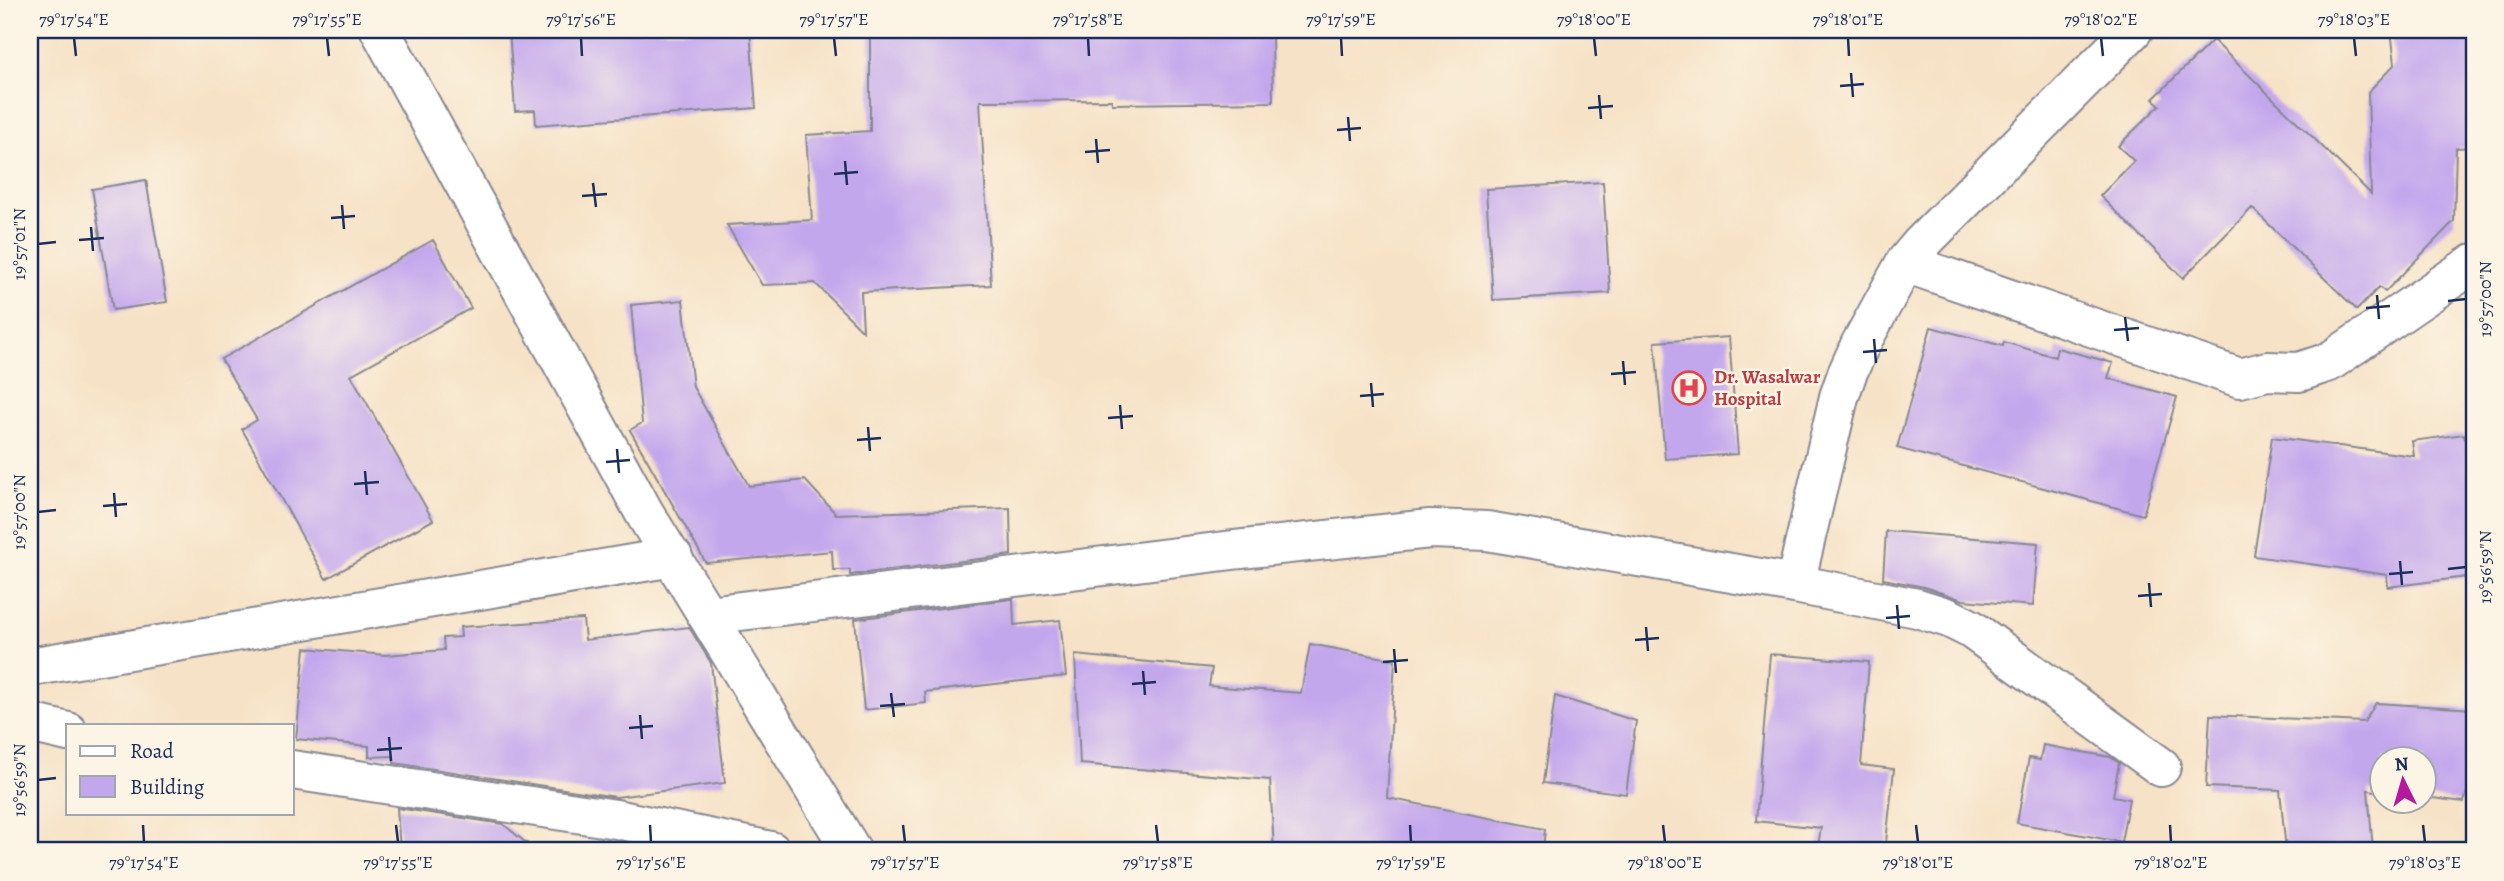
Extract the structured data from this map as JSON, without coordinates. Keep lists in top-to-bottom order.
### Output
{
  "places": {
    "hospital": ["Dr. Wasalwar Hospital"]
  },
  "legend": ["Road", "Building"],
  "north": "top",
  "coordinates": [
    "79°17'54\"E",
    "79°17'55\"E",
    "79°17'56\"E",
    "79°17'57\"E",
    "79°17'58\"E",
    "79°17'59\"E",
    "79°18'00\"E",
    "79°18'01\"E",
    "79°18'02\"E",
    "79°18'03\"E",
    "19°57'01\"N",
    "19°57'00\"N",
    "19°56'59\"N"
  ]
}
